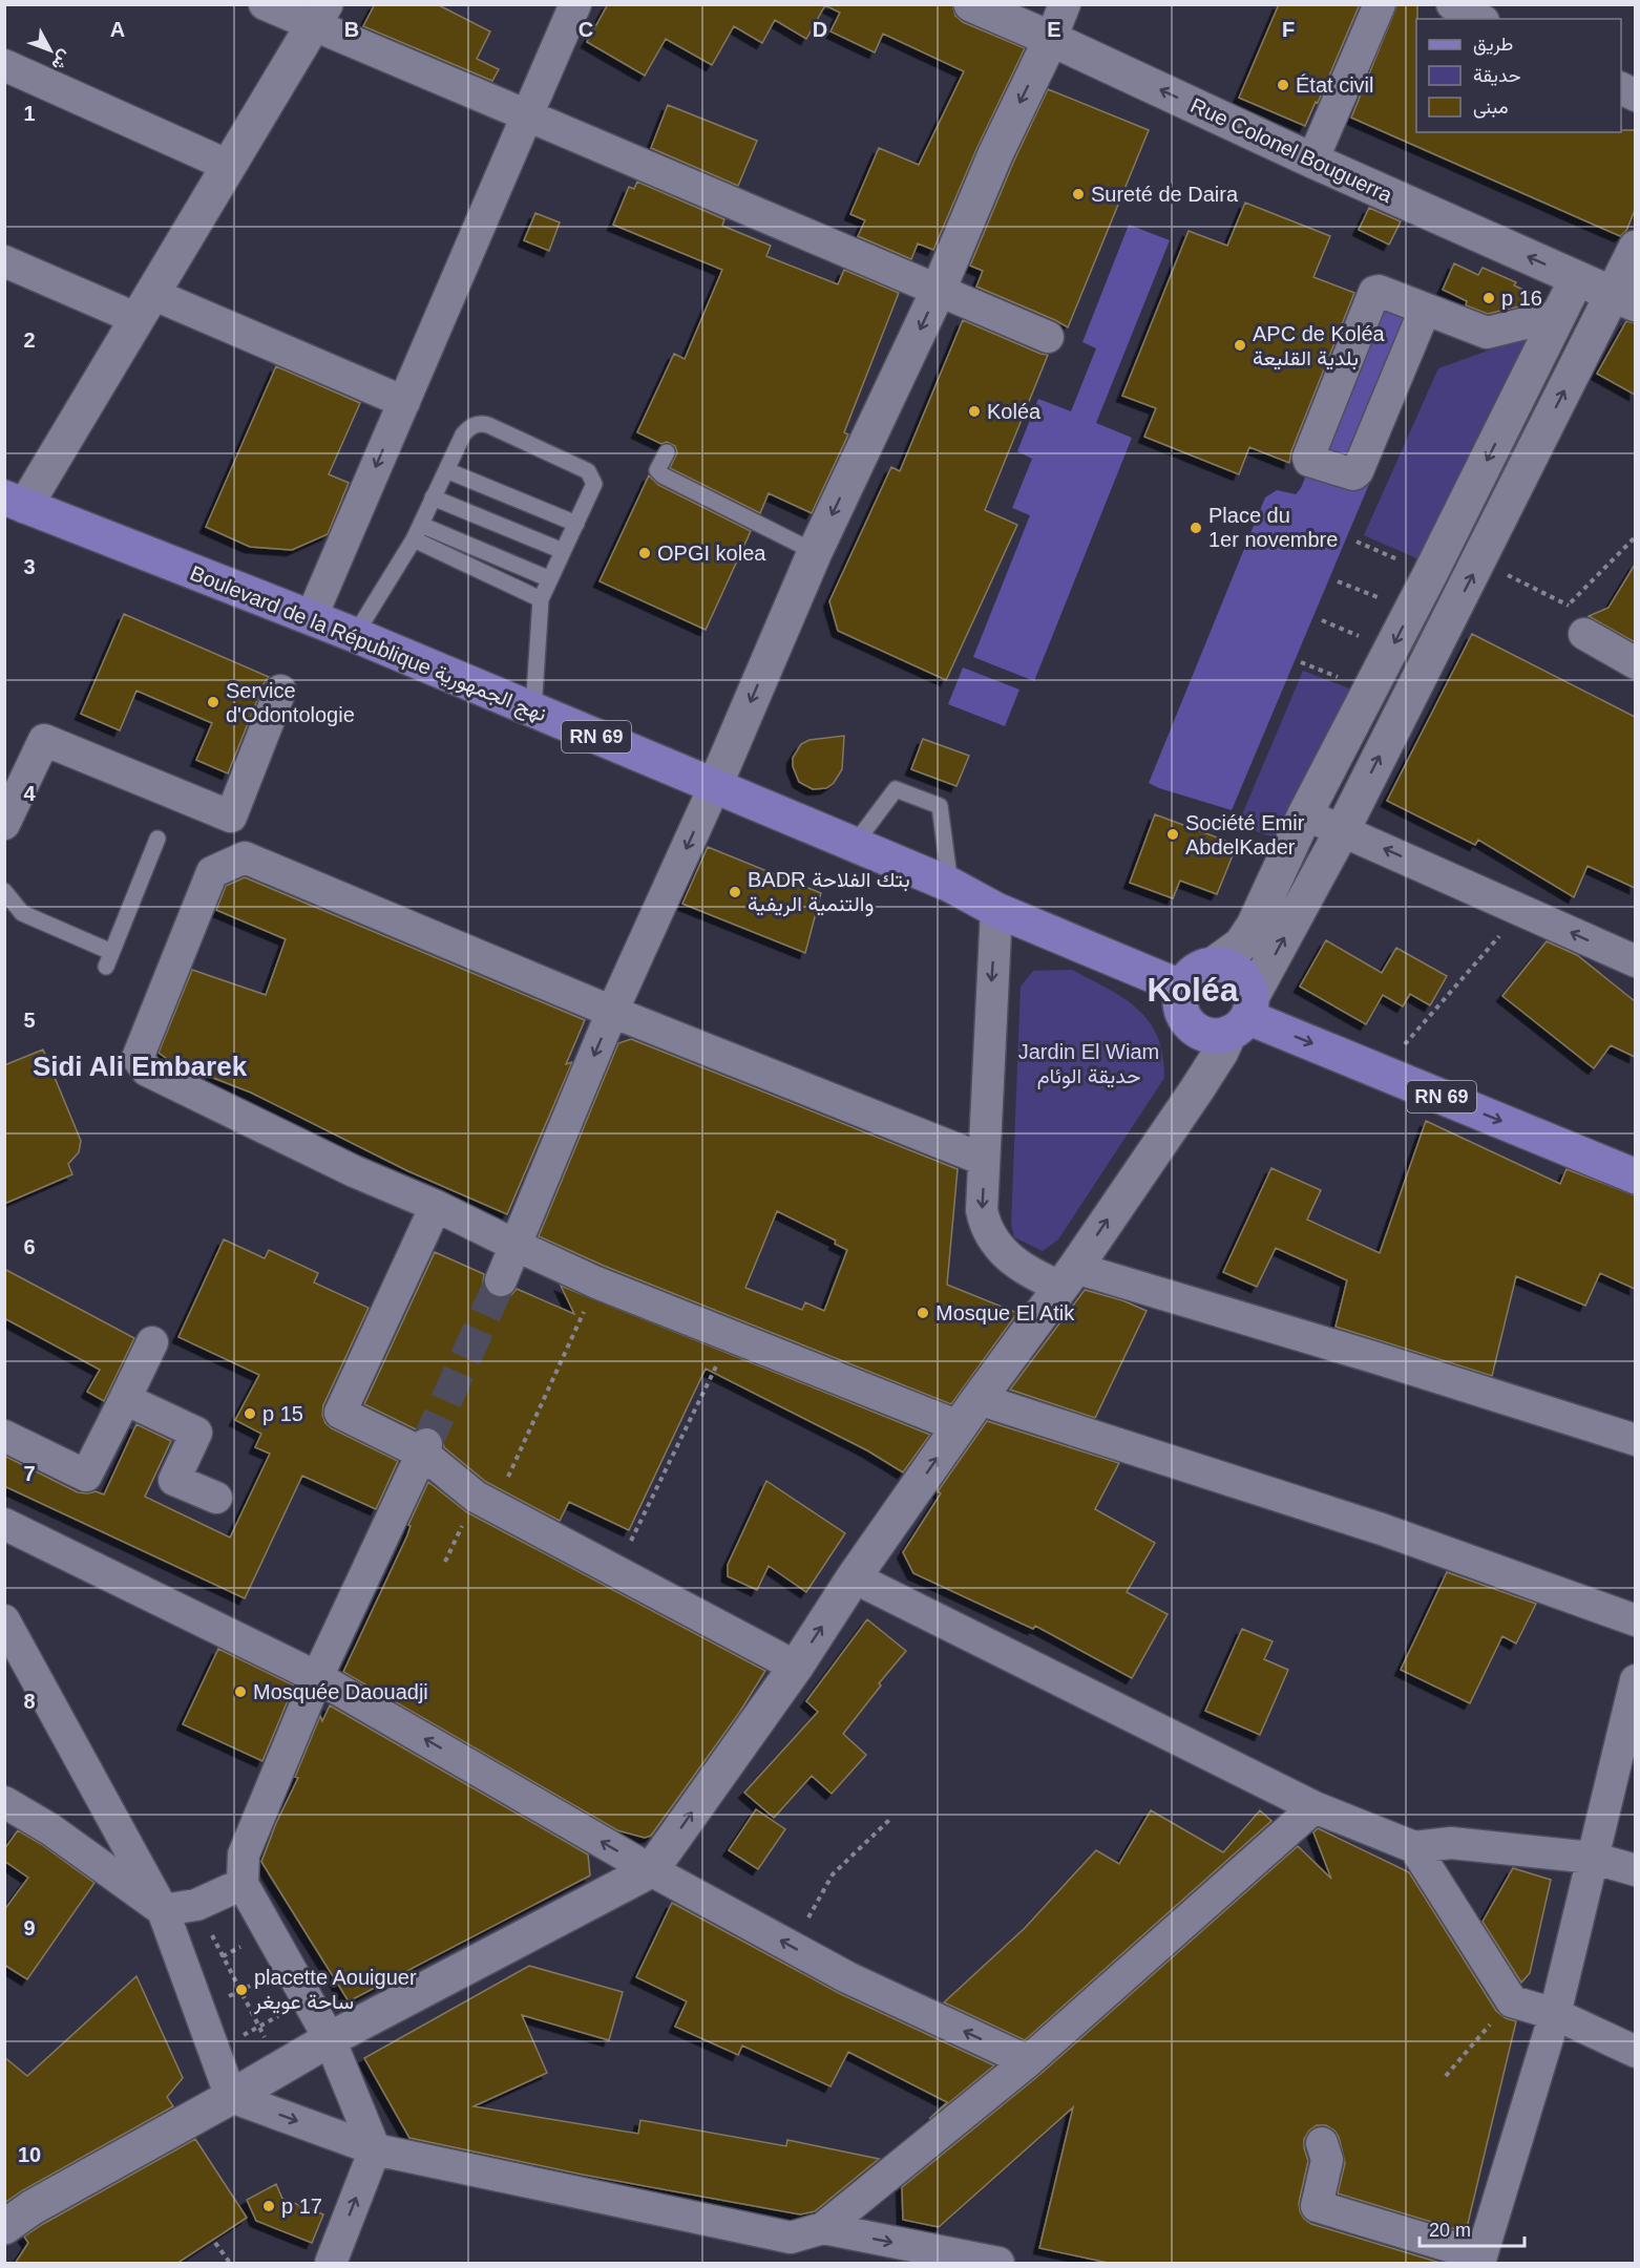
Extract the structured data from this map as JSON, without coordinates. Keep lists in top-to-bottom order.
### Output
{
  "streets": {
    "main road": ["Rue Colonel Bouguerra", "Boulevard de la République نهج الجمهورية", "RN 69"]
  },
  "crossings": [
    ["Boulevard de la République نهج الجمهورية", "RN 69"]
  ],
  "one_way": ["Rue Colonel Bouguerra"],
  "districts": ["Koléa", "Sidi Ali Embarek"],
  "parks": ["Jardin El Wiam حديقة الوئام"],
  "places": [
    "État civil",
    "Sureté de Daira",
    "p 16",
    "APC de Koléa بلدية القليعة",
    "Koléa",
    "Place du 1er novembre",
    "OPGI kolea",
    "Service d'Odontologie",
    "Société Emir AbdelKader",
    "BADR بتك الفلاحة والتنمية الريفية",
    "Mosque El Atik",
    "p 15",
    "Mosquée Daouadji",
    "placette Aouiguer ساحة عويغر",
    "p 17"
  ],
  "legend": ["طريق", "حديقة", "مبنى"],
  "scale_bar": "20 m",
  "north": "bottom right",
  "grid": {
    "columns": [
      "A",
      "B",
      "C",
      "D",
      "E",
      "F"
    ],
    "rows": [
      "1",
      "2",
      "3",
      "4",
      "5",
      "6",
      "7",
      "8",
      "9",
      "10"
    ]
  }
}
